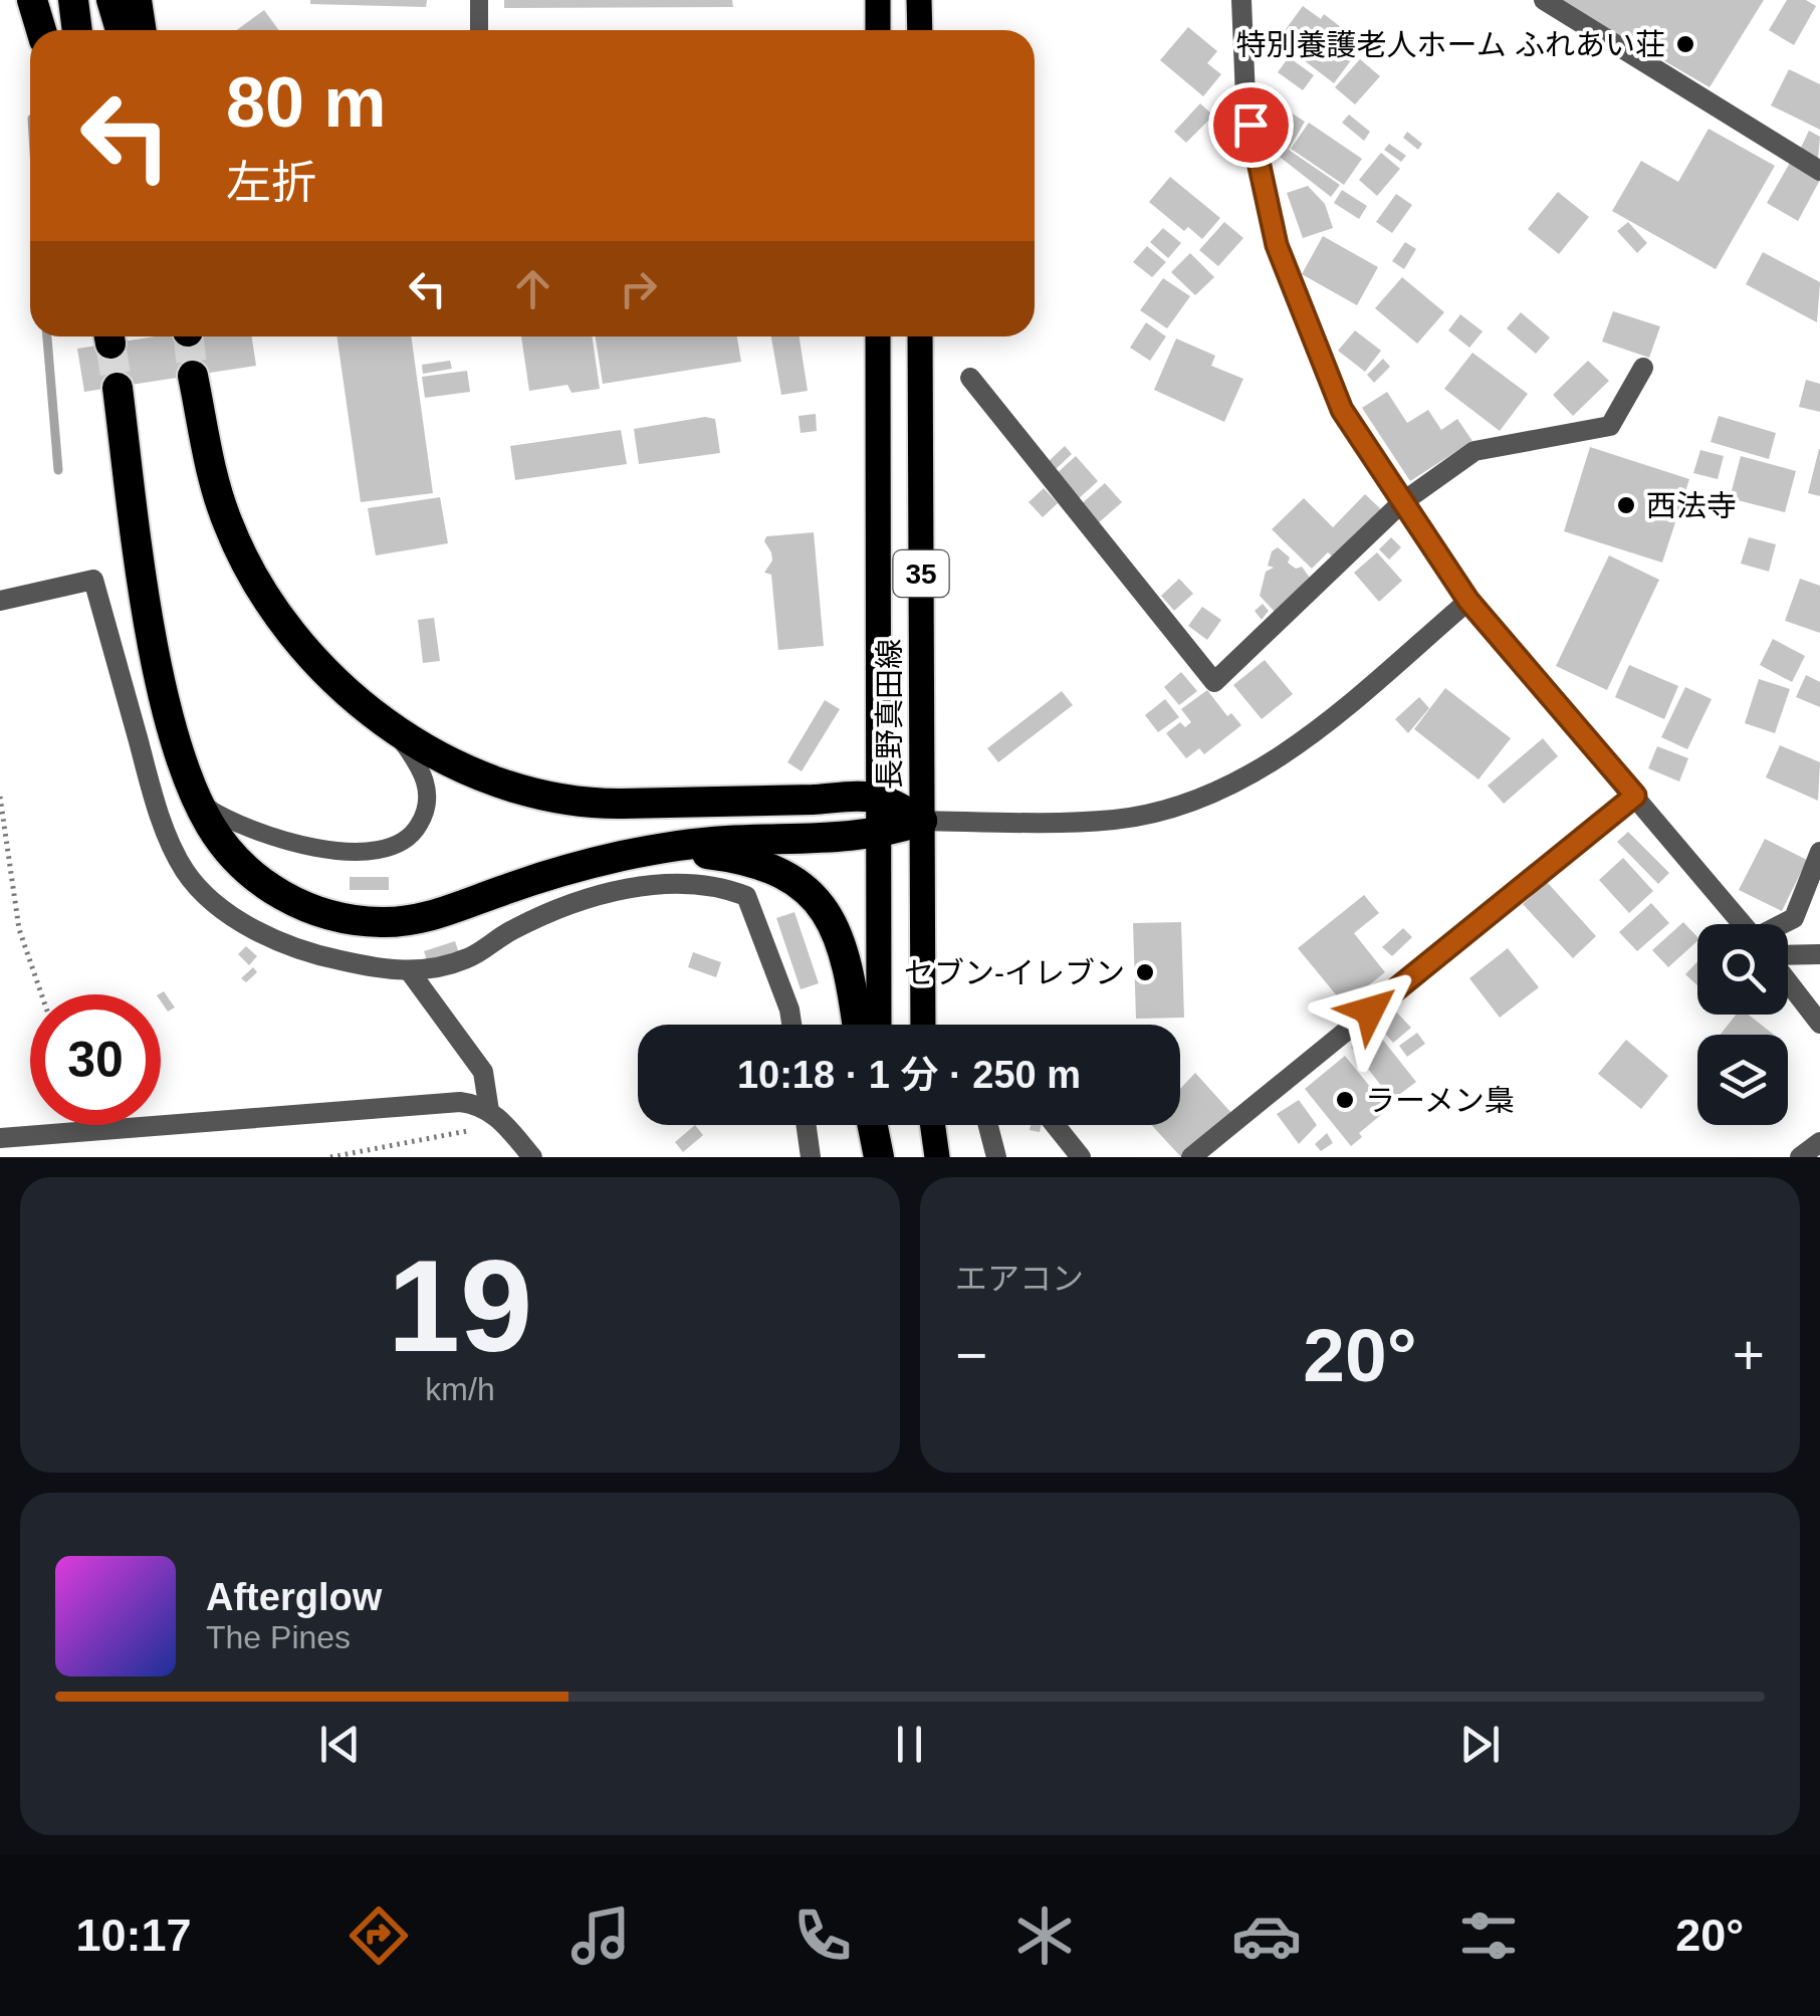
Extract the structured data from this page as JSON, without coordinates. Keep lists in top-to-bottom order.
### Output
{
  "streets": {
    "main road": ["35", "長野真田線"]
  },
  "places": [
    "特別養護老人ホーム ふれあい荘",
    "西法寺",
    "セブン-イレブン",
    "ラーメン梟"
  ],
  "page": {
    "turn": ["80 m", "左折"],
    "limit": "30",
    "trip": "10:18 · 1 分 · 250 m",
    "tile": [
      ["19", "km/h"],
      "エアコン"
    ],
    "heat": ["−", "20°", "+"],
    "song": ["Afterglow", "The Pines"],
    "tabs": ["10:17", "20°"]
  }
}
